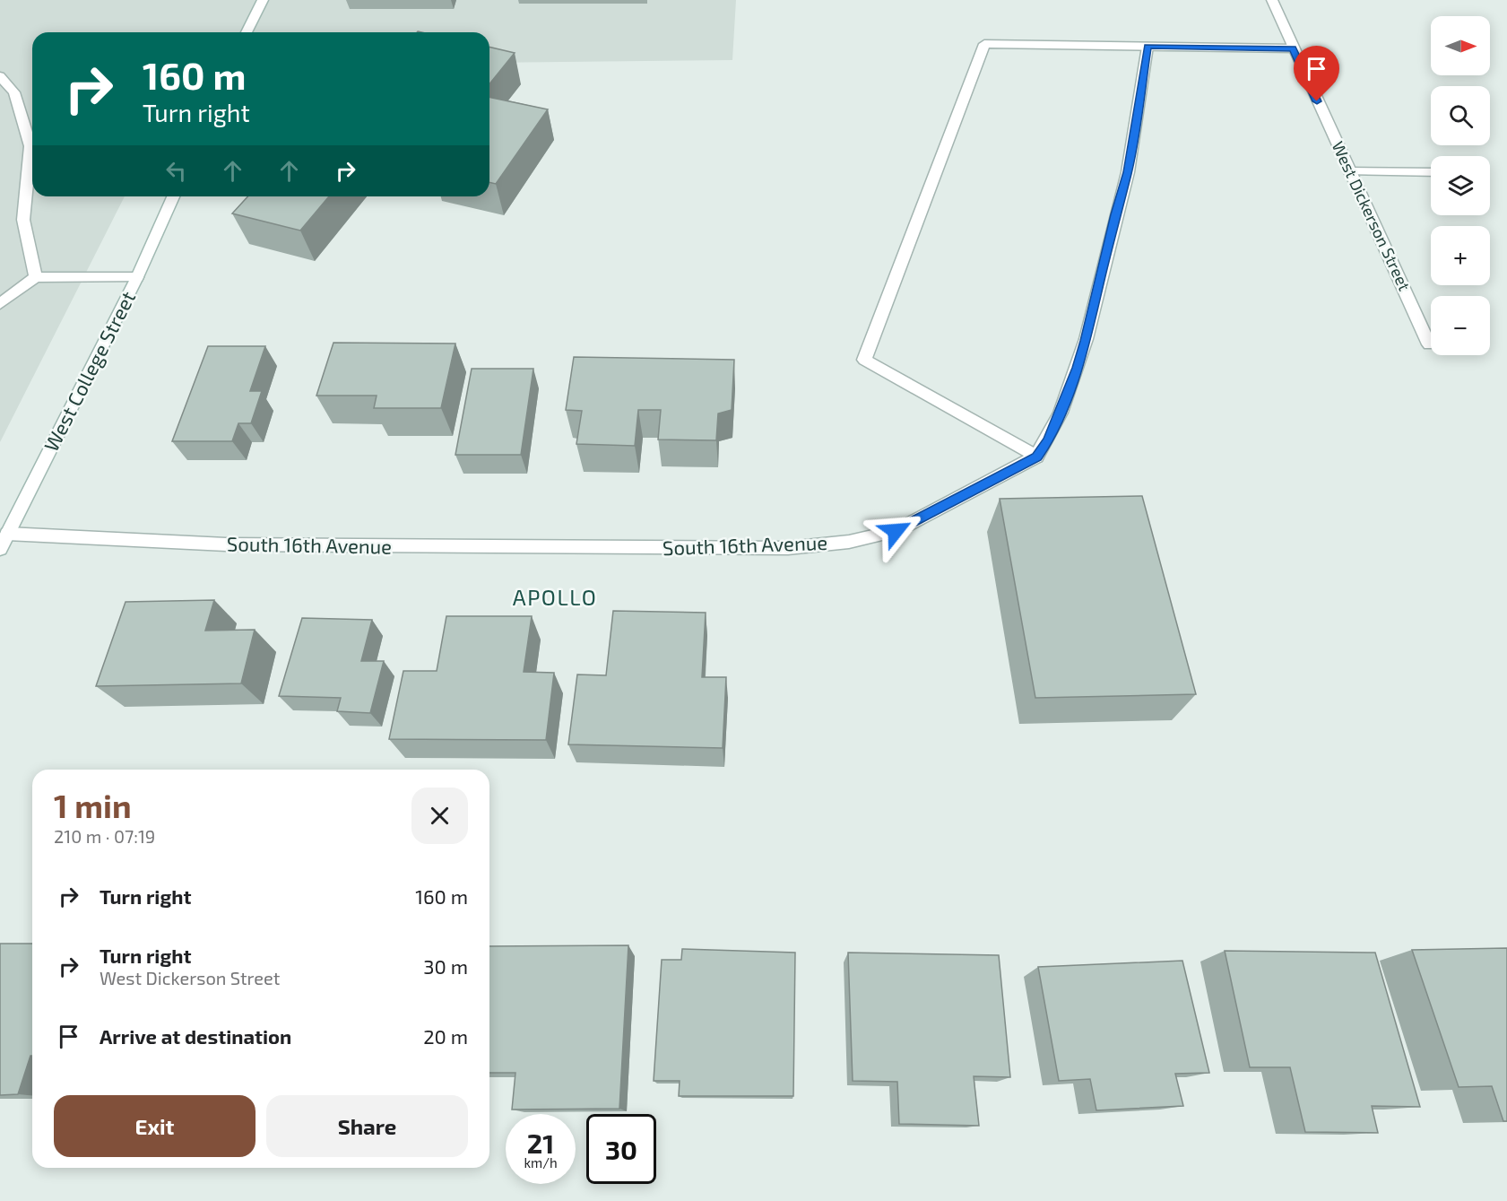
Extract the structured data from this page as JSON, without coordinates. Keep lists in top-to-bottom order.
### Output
{
  "streets": {
    "street": ["West Dickerson Street", "West College Street", "South 16th Avenue"]
  },
  "crossings": [
    ["West College Street", "South 16th Avenue"]
  ],
  "districts": ["APOLLO"],
  "north": "right",
  "page": {
    "map_buttons": ["+", "−"],
    "turn": ["160 m", "Turn right"],
    "heading": ["1 min", "210 m · 07:19"],
    "list": [
      {
        "name": "Turn right",
        "value": "160 m"
      },
      {
        "name": "Turn right",
        "note": "West Dickerson Street",
        "value": "30 m"
      },
      {
        "name": "Arrive at destination",
        "value": "20 m"
      }
    ],
    "buttons": ["Exit", "Share"],
    "speed": "21 km/h",
    "limit": "30"
  }
}
